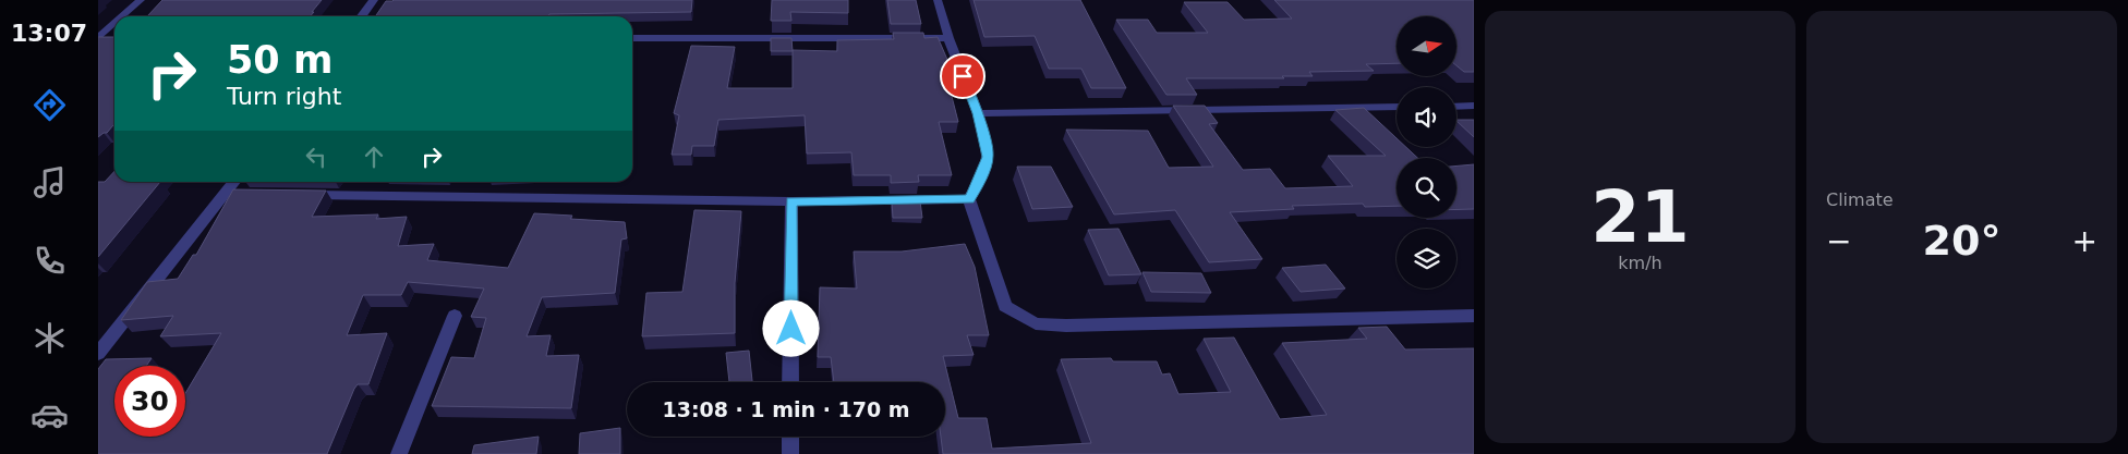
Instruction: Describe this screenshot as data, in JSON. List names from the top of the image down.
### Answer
{
  "north": "right",
  "page": {
    "tabs": "13:07",
    "tile": [
      ["21", "km/h"],
      "Climate"
    ],
    "turn": ["50 m", "Turn right"],
    "heat": ["−", "20°", "+"],
    "limit": "30",
    "trip": "13:08 · 1 min · 170 m"
  }
}
